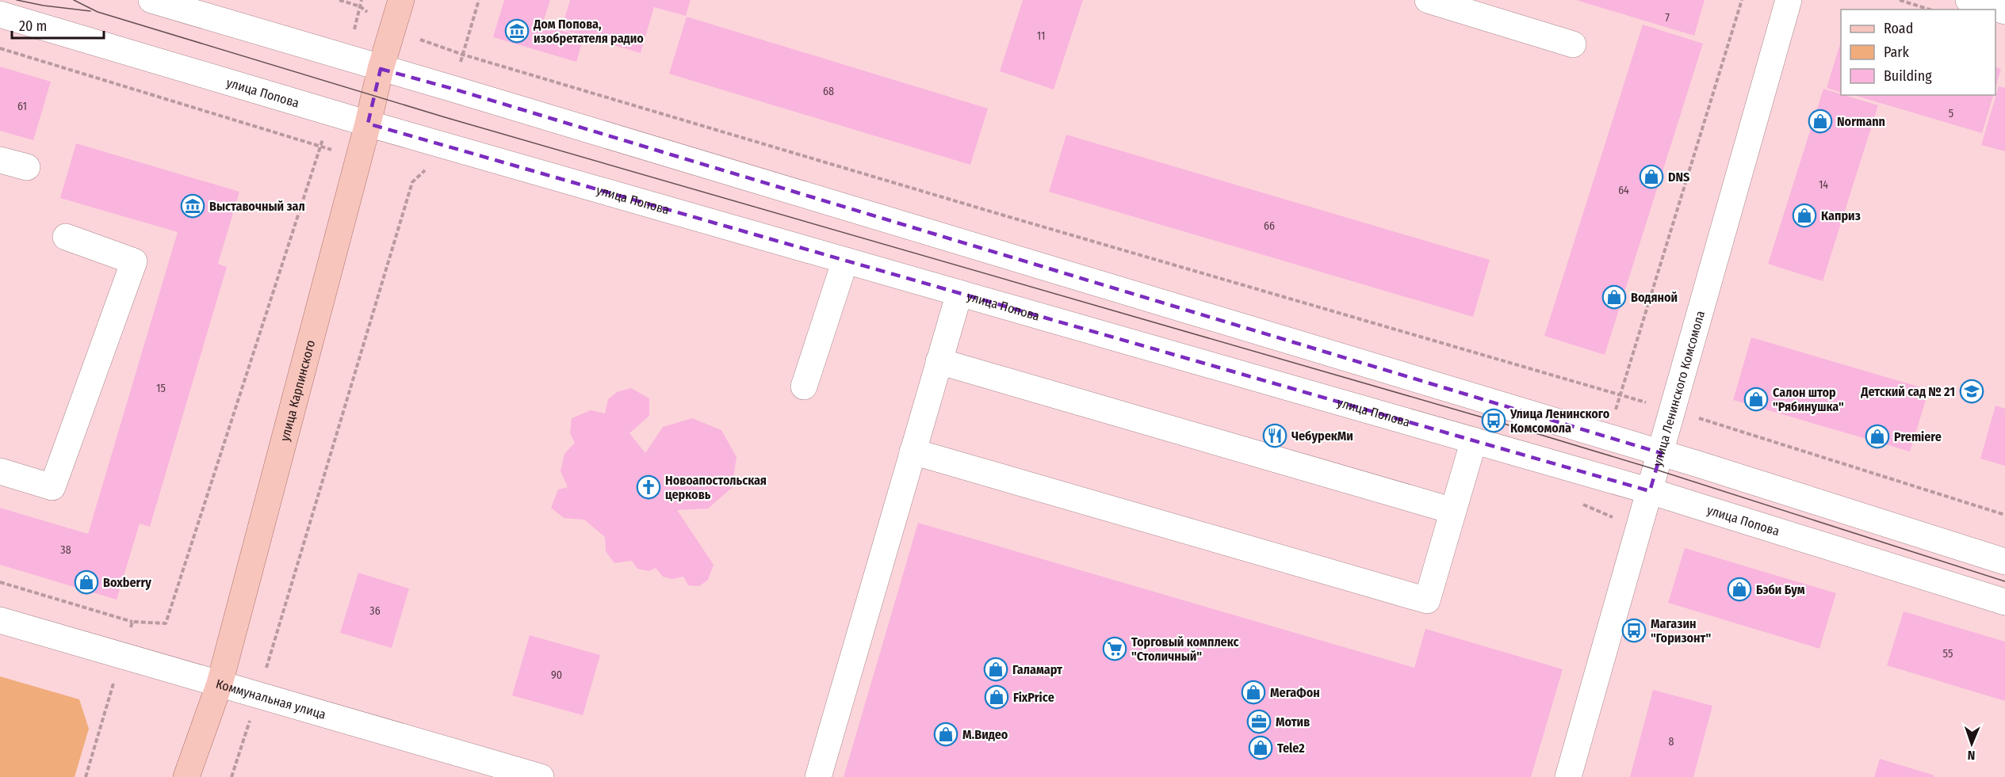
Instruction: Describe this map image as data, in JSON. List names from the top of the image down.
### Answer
{
  "streets": {
    "main road": ["улица Карпинского"],
    "street": ["улица Попова", "улица Ленинского Комсомола", "Коммунальная улица"]
  },
  "crossings": [
    ["улица Попова", "улица Ленинского Комсомола"],
    ["улица Попова", "улица Карпинского"],
    ["улица Карпинского", "Коммунальная улица"]
  ],
  "places": {
    "museum": ["Дом Попова, изобретателя радио", "Выставочный зал"],
    "shop": [
      "Normann",
      "DNS",
      "Каприз",
      "Водяной",
      "Салон штор \"Рябинушка\"",
      "Premiere",
      "Boxberry",
      "Бэби Бум",
      "Галамарт",
      "МегаФон",
      "FixPriсe",
      "М.Видео",
      "Tele2"
    ],
    "school or university": ["Детский сад № 21"],
    "bus stop": ["Улица Ленинского Комсомола", "Магазин \"Горизонт\""],
    "restaurant": ["ЧебурекМи"],
    "church": ["Новоапостольская церковь"],
    "supermarket": ["Торговый комплекс \"Столичный\""],
    "office": ["Мотив"]
  },
  "house_numbers": [
    "7",
    "11",
    "68",
    "61",
    "5",
    "14",
    "64",
    "66",
    "15",
    "38",
    "36",
    "55",
    "90",
    "8"
  ],
  "legend": ["Road", "Park", "Building"],
  "scale_bar": "20 m",
  "north": "bottom"
}
